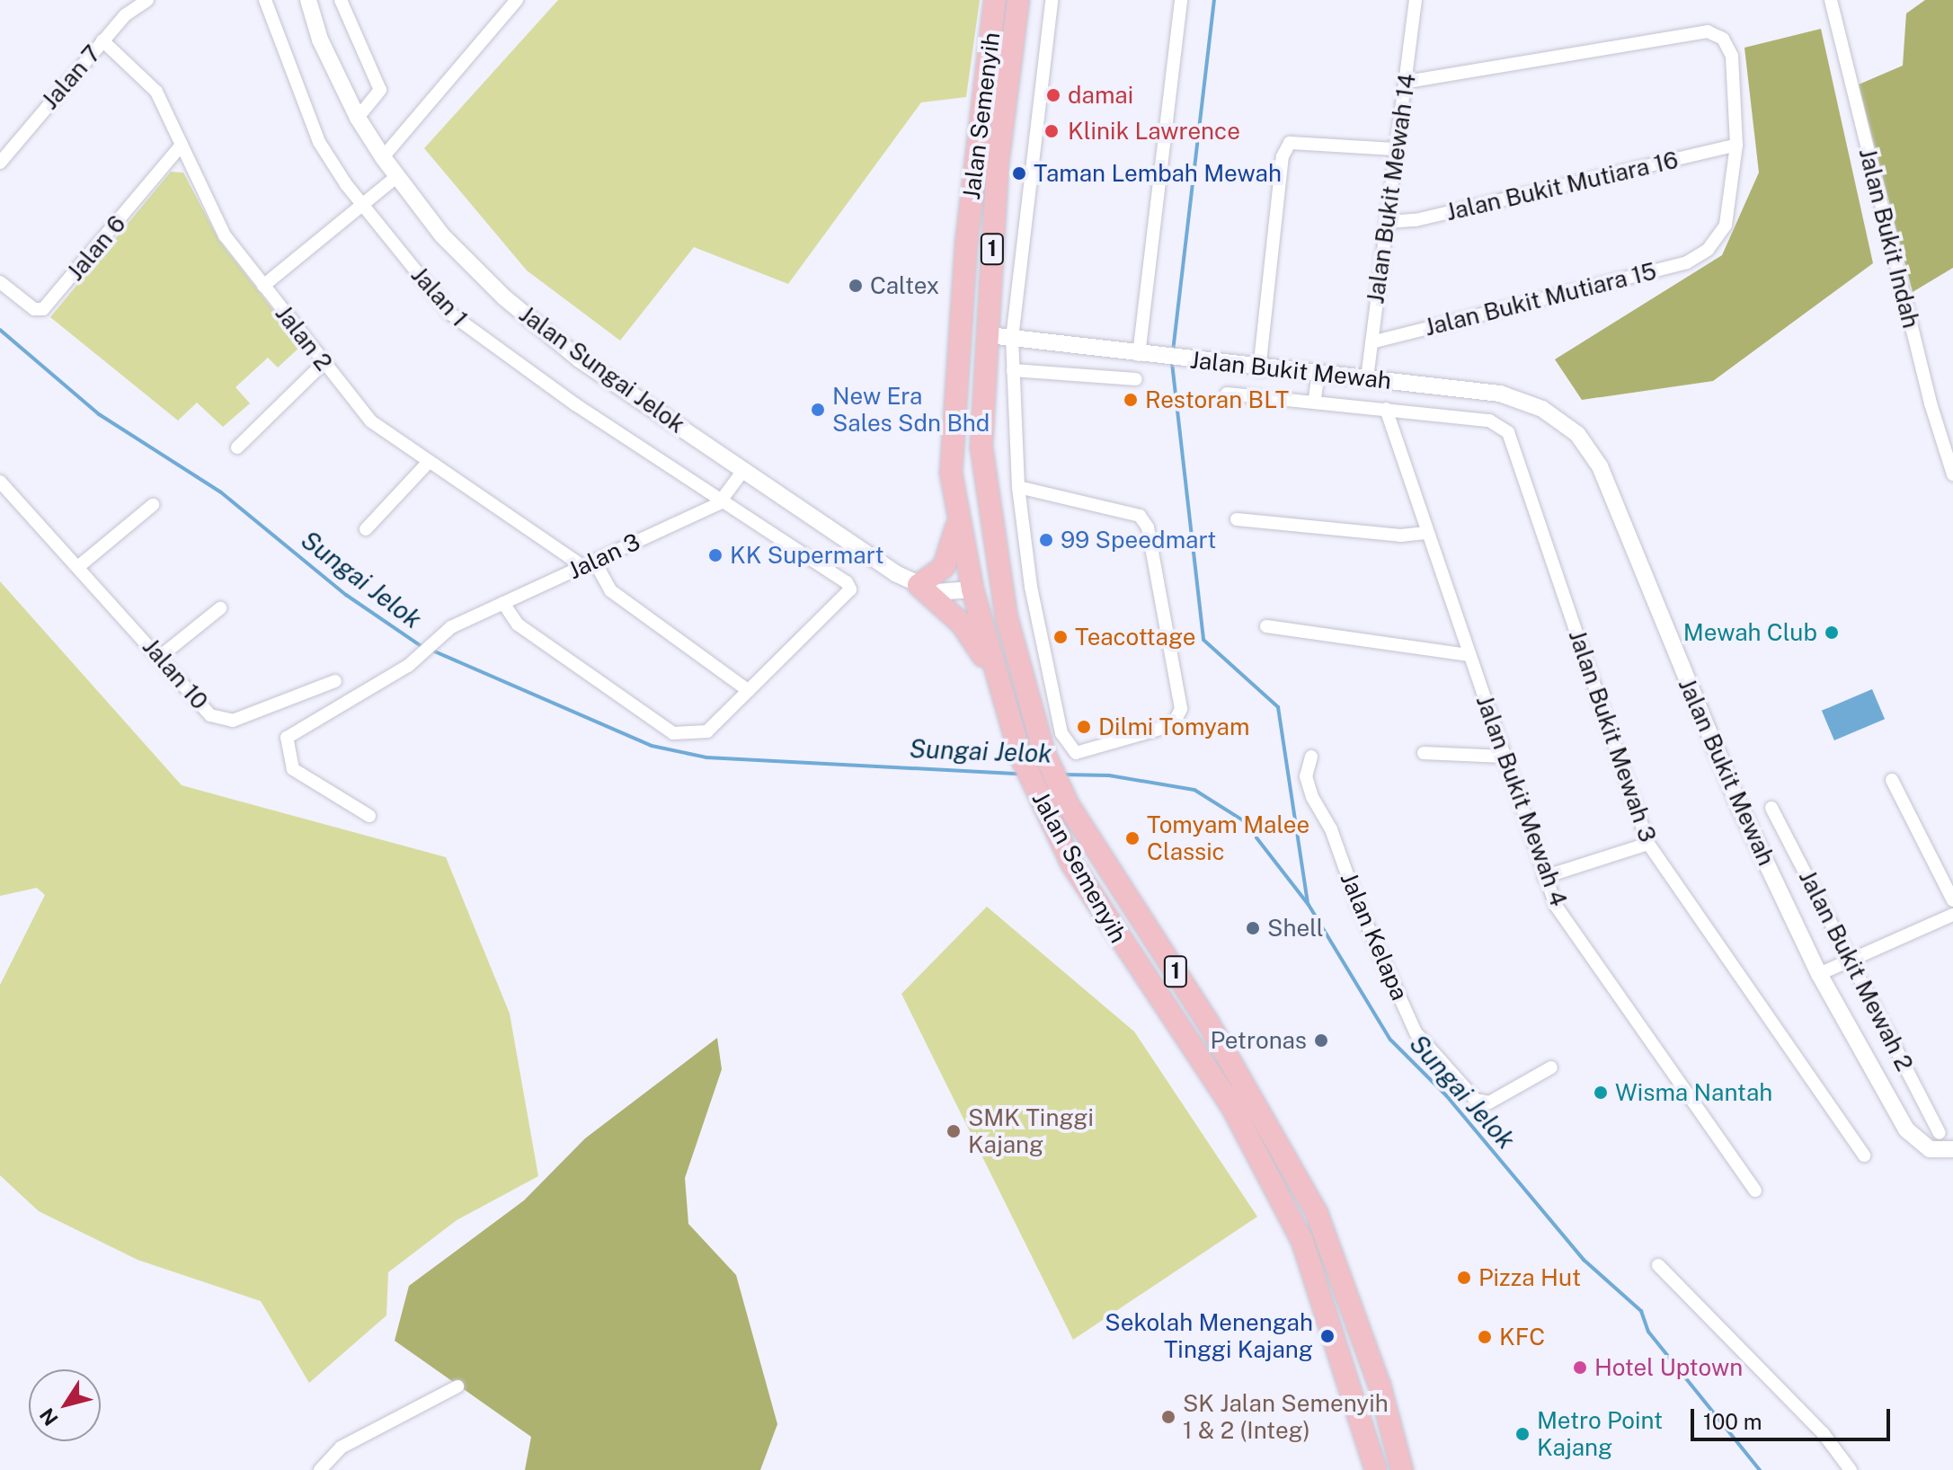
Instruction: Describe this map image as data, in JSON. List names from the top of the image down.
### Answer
{
  "streets": {
    "main road": ["Jalan Semenyih", "1"],
    "street": [
      "Jalan 7",
      "Jalan Bukit Mutiara 16",
      "Jalan Bukit Mewah 14",
      "Jalan Bukit Indah",
      "Jalan 6",
      "Jalan 1",
      "Jalan Bukit Mutiara 15",
      "Jalan 2",
      "Jalan Sungai Jelok",
      "Jalan Bukit Mewah",
      "Jalan 3",
      "Jalan 10",
      "Jalan Bukit Mewah 3",
      "Jalan Bukit Mewah 4",
      "Jalan Kelapa",
      "Jalan Bukit Mewah 2"
    ]
  },
  "crossings": [
    ["Jalan 7", "Jalan 2"],
    ["Jalan Semenyih", "Jalan Sungai Jelok"],
    ["Jalan Semenyih", "Jalan Bukit Mewah"],
    ["Jalan Bukit Mutiara 16", "Jalan Bukit Mewah 14"],
    ["Jalan Bukit Mutiara 16", "Jalan Bukit Mutiara 15"],
    ["Jalan Bukit Mewah 14", "Jalan Bukit Mutiara 15"],
    ["Jalan Bukit Mewah 14", "Jalan Bukit Mewah"],
    ["Jalan 6", "Jalan 2"],
    ["Jalan 1", "Jalan 3"],
    ["Jalan 2", "Jalan 3"],
    ["Jalan Sungai Jelok", "Jalan 3"],
    ["Jalan Bukit Mewah 3", "Jalan Bukit Mewah 4"]
  ],
  "water": ["Sungai Jelok"],
  "places": [
    "damai",
    "Klinik Lawrence",
    "Taman Lembah Mewah",
    "Caltex",
    "Restoran BLT",
    "New Era Sales Sdn Bhd",
    "99 Speedmart",
    "KK Supermart",
    "Mewah Club",
    "Teacottage",
    "Dilmi Tomyam",
    "Tomyam Malee Classic",
    "Shell",
    "Petronas",
    "Wisma Nantah",
    "SMK Tinggi Kajang",
    "Pizza Hut",
    "Sekolah Menengah Tinggi Kajang",
    "KFC",
    "Hotel Uptown",
    "SK Jalan Semenyih 1 & 2 (Integ)",
    "Metro Point Kajang"
  ],
  "scale_bar": "100 m",
  "north": "bottom left"
}
